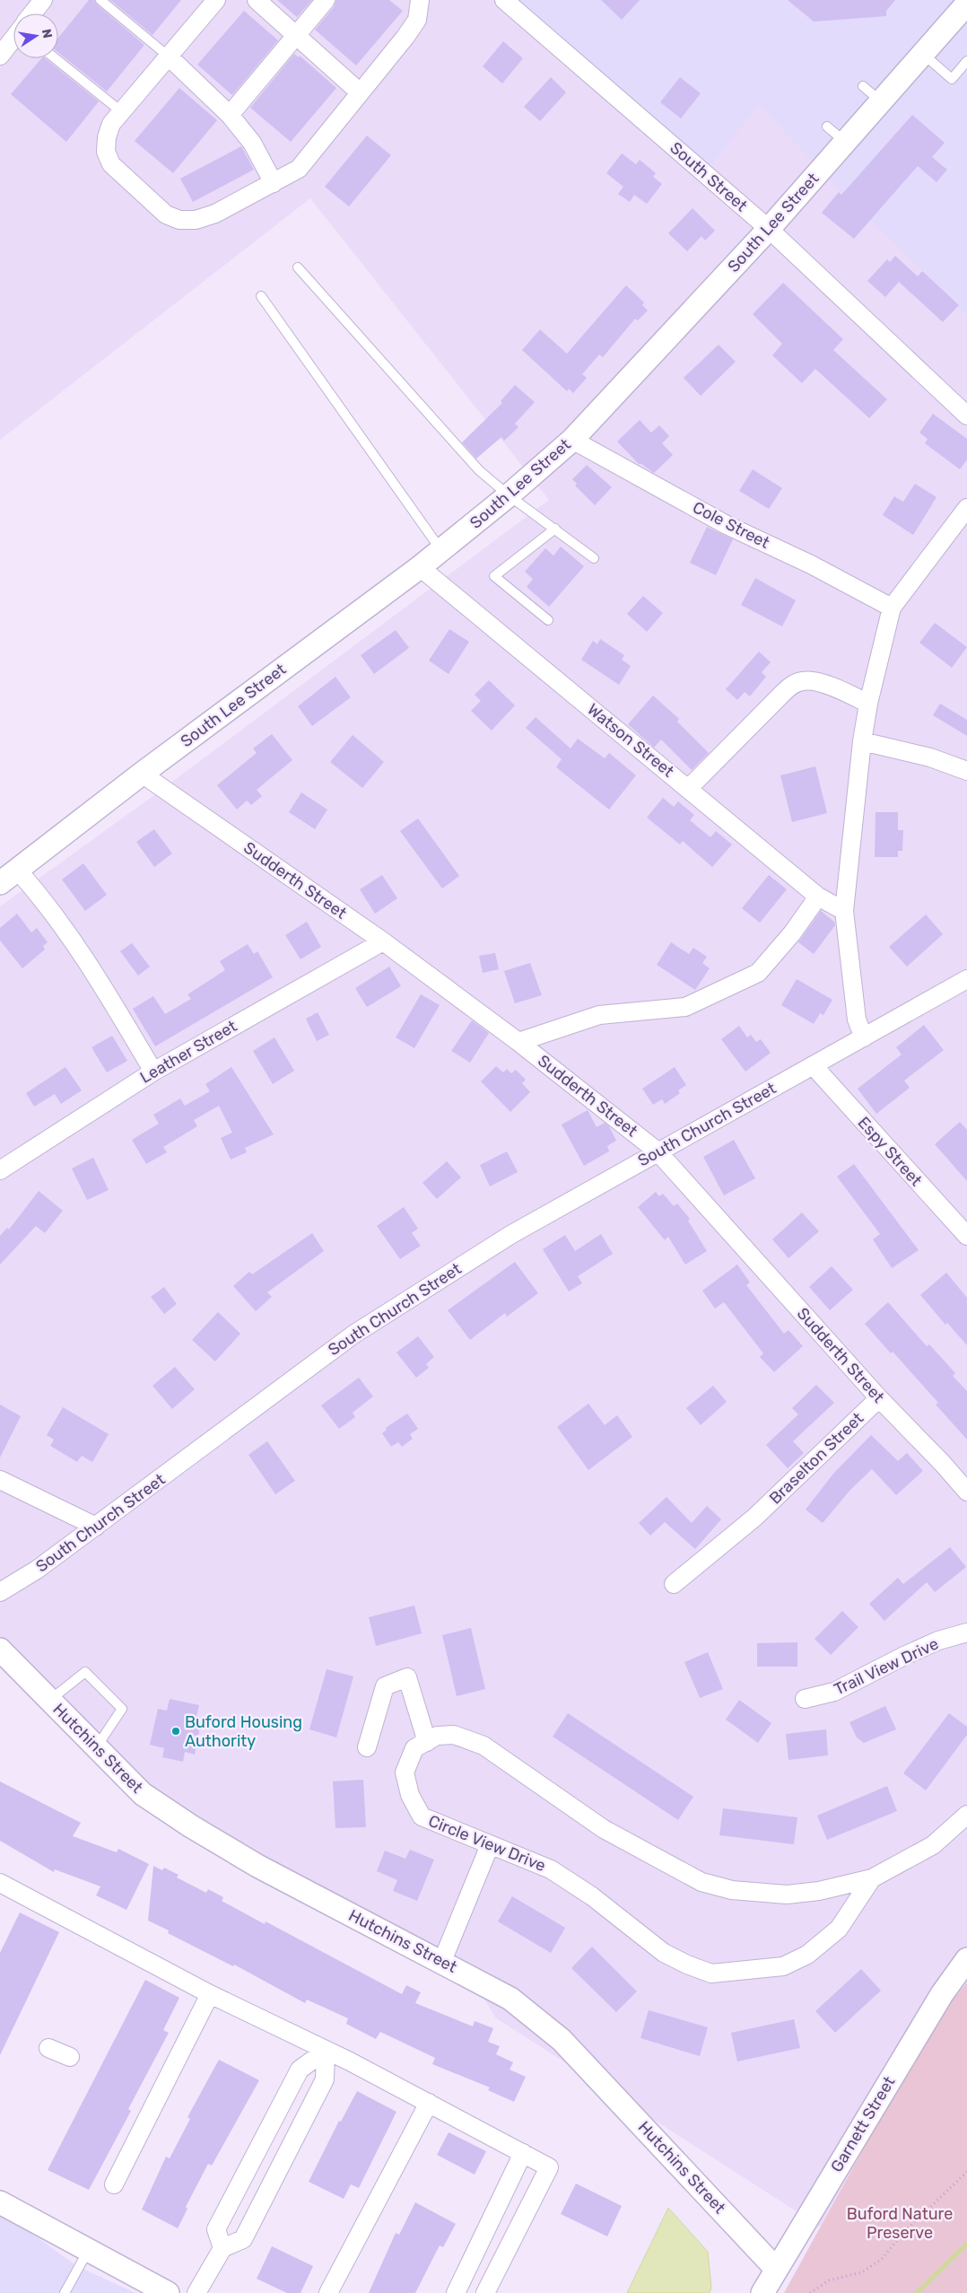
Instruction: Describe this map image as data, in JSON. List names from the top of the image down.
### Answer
{
  "streets": {
    "street": [
      "South Street",
      "South Lee Street",
      "Cole Street",
      "Watson Street",
      "Sudderth Street",
      "Leather Street",
      "South Church Street",
      "Espy Street",
      "Braselton Street",
      "Trail View Drive",
      "Hutchins Street",
      "Circle View Drive",
      "Garnett Street"
    ]
  },
  "crossings": [
    ["South Street", "South Lee Street"],
    ["South Lee Street", "Cole Street"],
    ["South Lee Street", "Watson Street"],
    ["South Lee Street", "Sudderth Street"],
    ["Sudderth Street", "Leather Street"],
    ["Sudderth Street", "South Church Street"],
    ["Sudderth Street", "Braselton Street"],
    ["South Church Street", "Espy Street"],
    ["Hutchins Street", "Garnett Street"]
  ],
  "parks": ["Buford Nature Preserve"],
  "places": ["Buford Housing Authority"],
  "north": "right"
}
